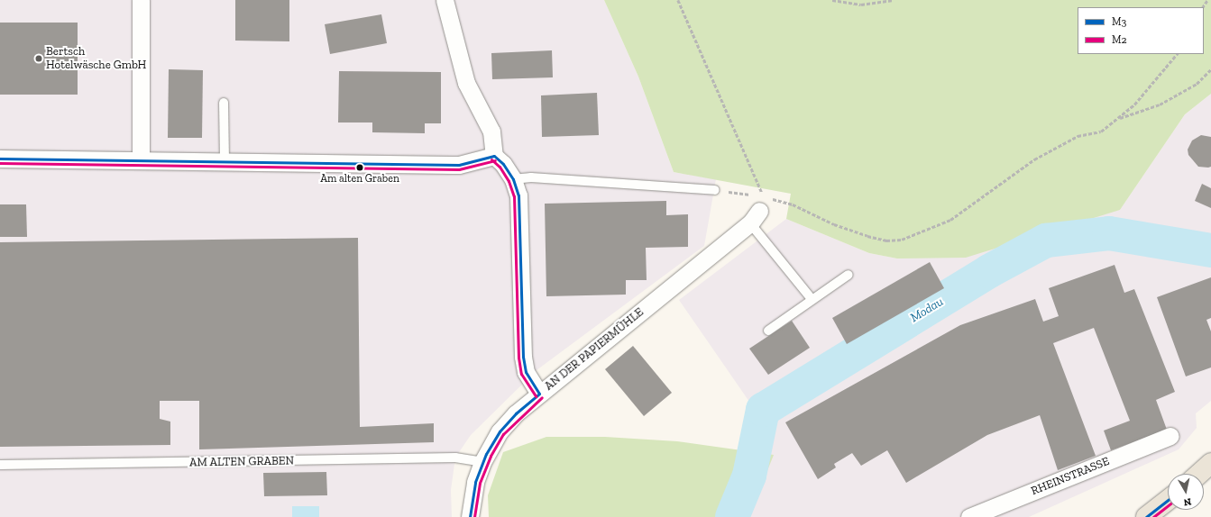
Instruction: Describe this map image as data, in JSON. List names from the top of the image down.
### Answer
{
  "streets": {
    "street": ["AN DER PAPIERMÜHLE", "RHEINSTRASSE"],
    "lane": ["AM ALTEN GRABEN"]
  },
  "crossings": [
    ["AN DER PAPIERMÜHLE", "AM ALTEN GRABEN"]
  ],
  "water": ["Modau"],
  "places": ["Bertsch Hotelwäsche GmbH", "Am alten Graben"],
  "lines": ["transit line M3", "transit line M2"],
  "legend": ["M3", "M2"],
  "north": "bottom"
}
